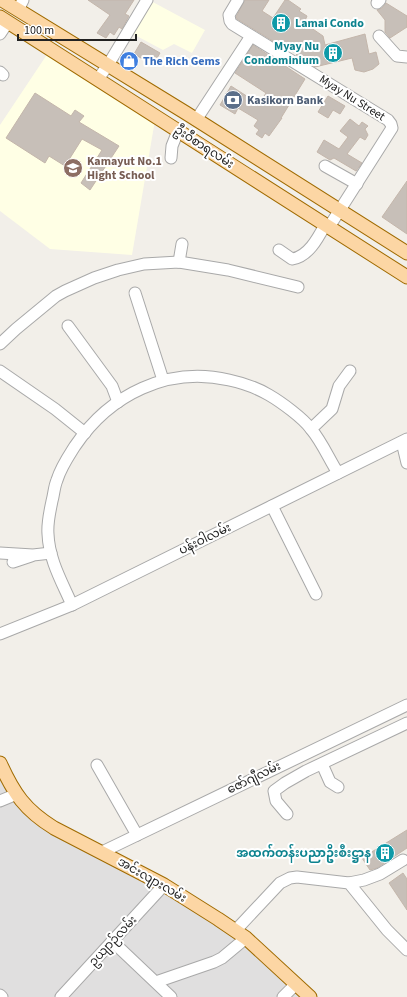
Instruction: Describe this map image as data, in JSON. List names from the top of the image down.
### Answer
{
  "streets": {
    "main road": ["ဦးဝီစာရလမ်း", "အင်းလျားလမ်း"],
    "street": [
      "Myay Nu Street",
      "ပန်းဝါလမ်း",
      "ဇော်ဂျီလမ်း",
      "ဥယျာဉ်လမ်း"
    ]
  },
  "crossings": [
    ["Myay Nu Street", "ဦးဝီစာရလမ်း"],
    ["ဇော်ဂျီလမ်း", "အင်းလျားလမ်း"],
    ["အင်းလျားလမ်း", "ဥယျာဉ်လမ်း"]
  ],
  "places": {
    "building": ["Lamai Condo", "Myay Nu Condominium", "အထက်တန်းပညာဦးစီးဋ္ဌာန"],
    "shop": ["The Rich Gems"],
    "bank": ["Kasikorn Bank"],
    "school or university": ["Kamayut No.1 Hight School"]
  },
  "scale_bar": "100 m"
}
